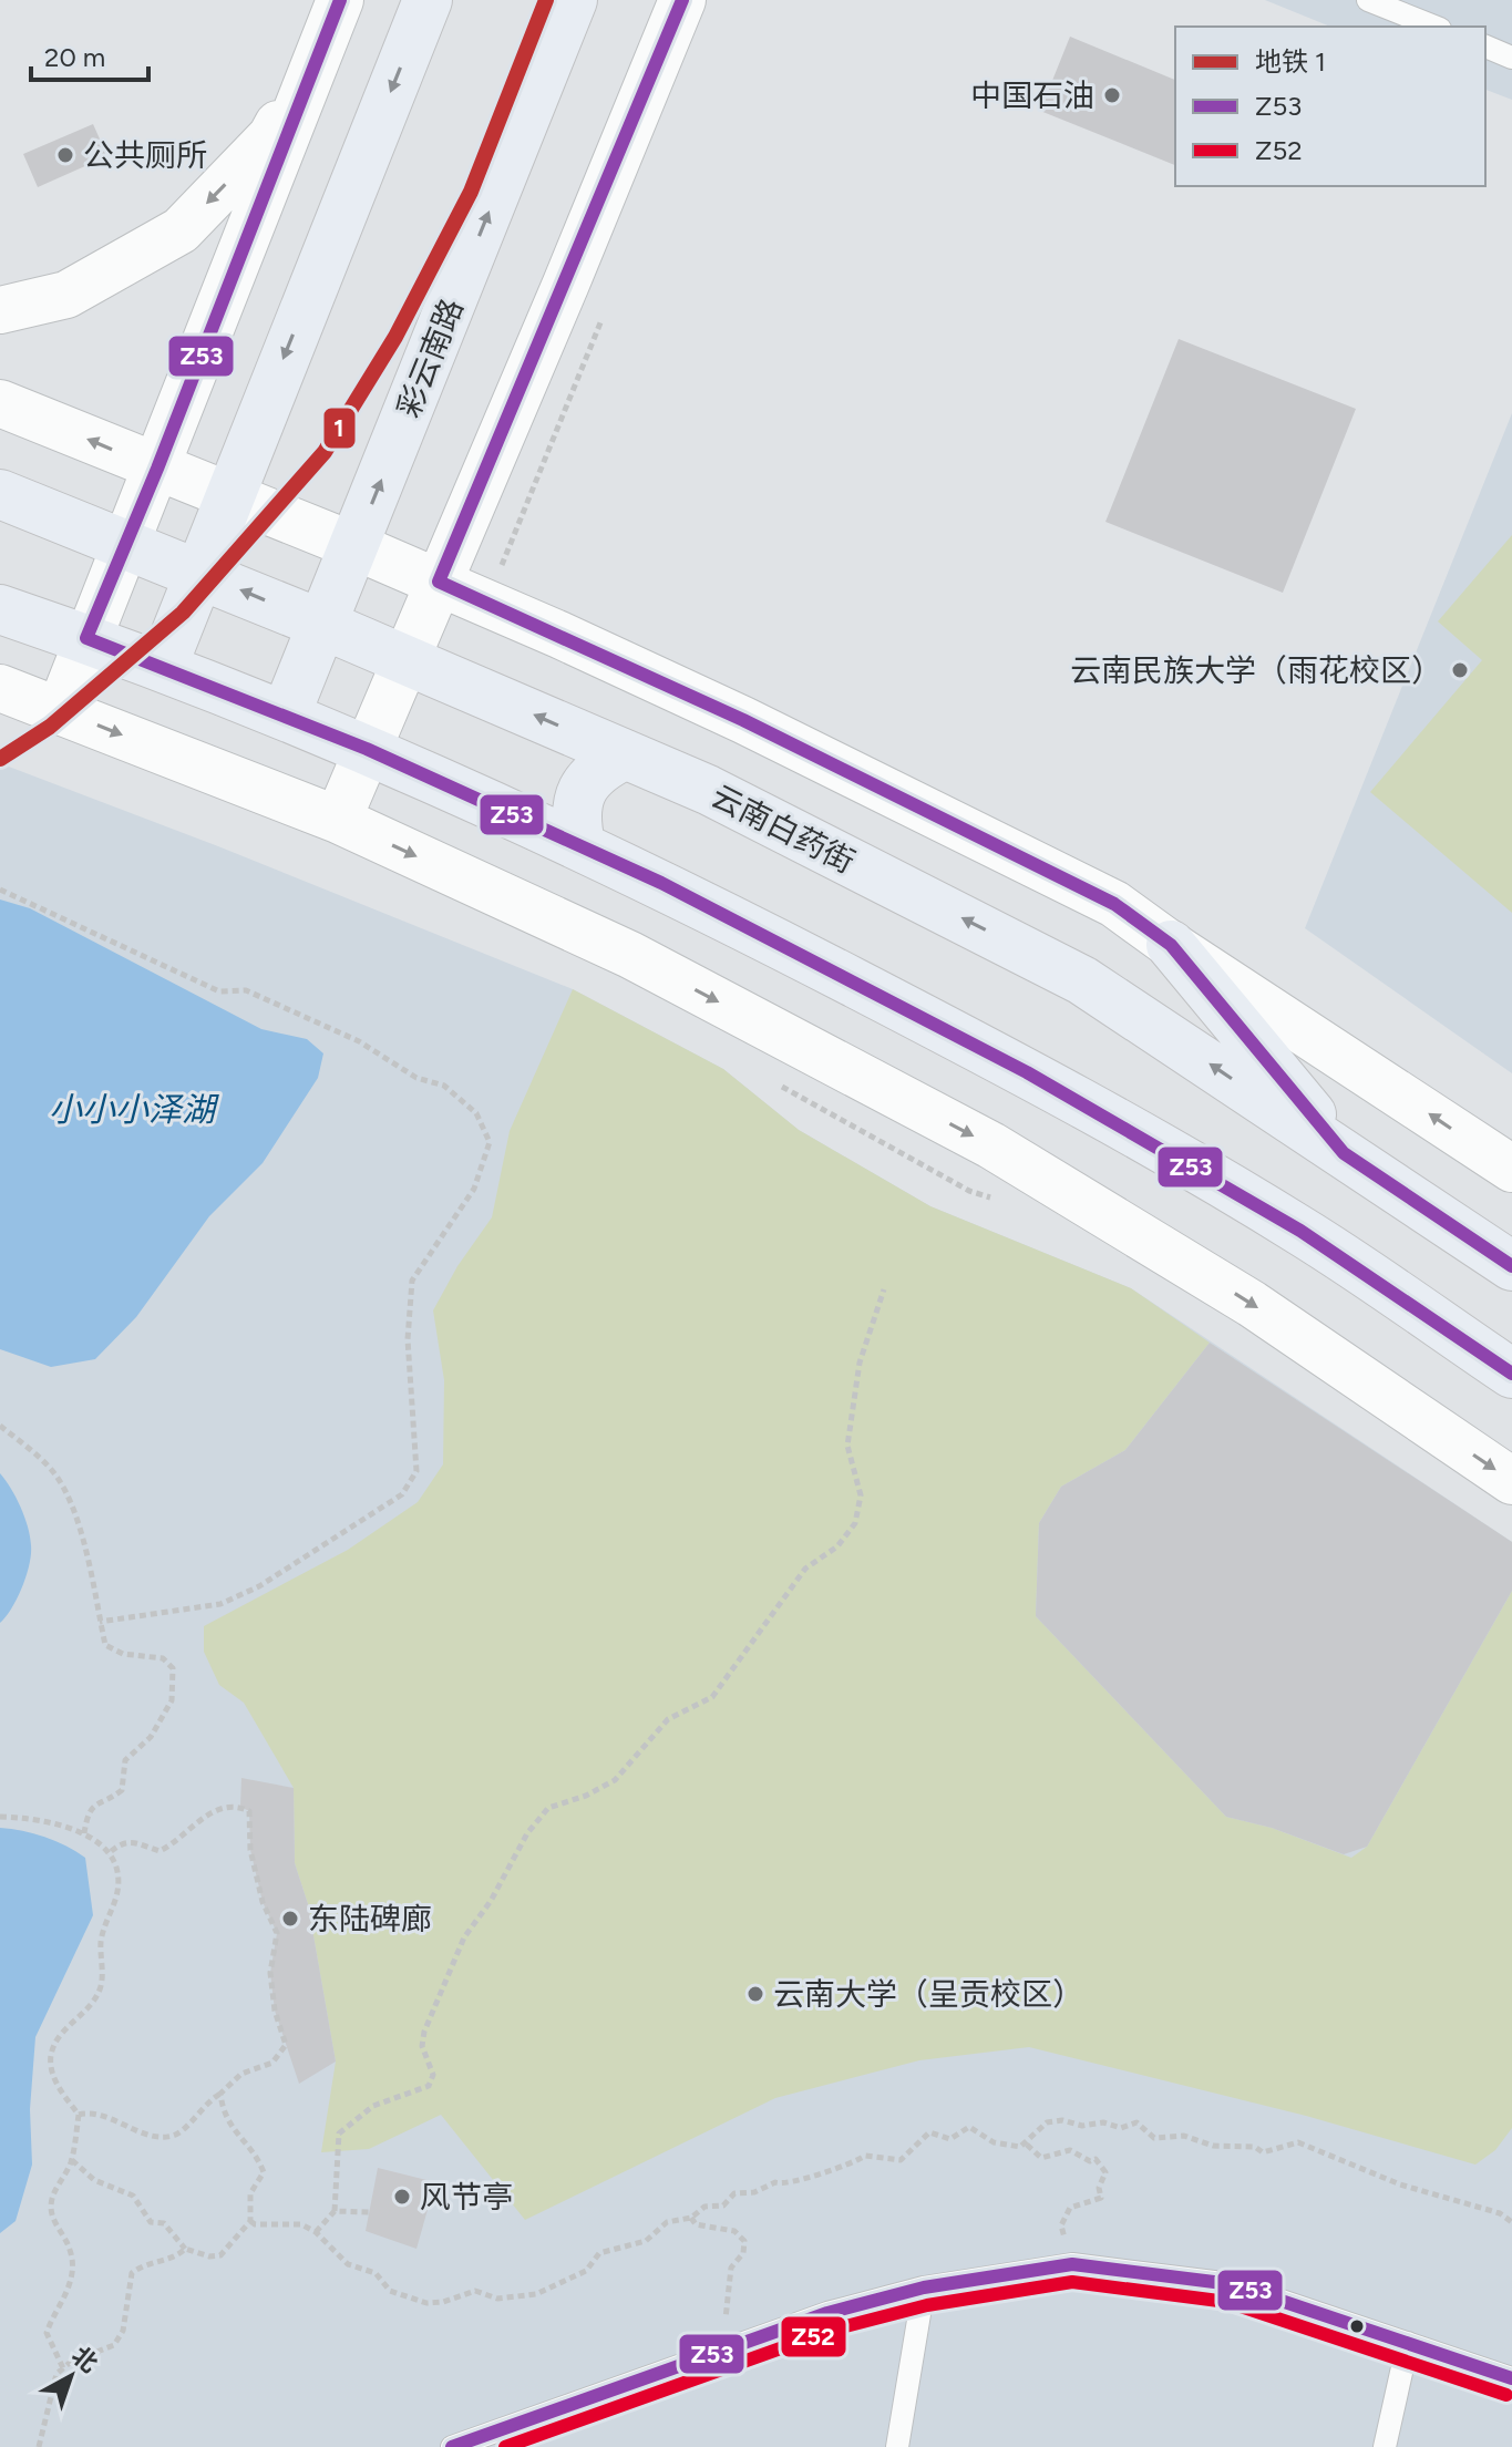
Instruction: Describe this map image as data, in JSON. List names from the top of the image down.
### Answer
{
  "streets": {
    "main road": ["彩云南路", "云南白药街"]
  },
  "crossings": [
    ["彩云南路", "云南白药街"]
  ],
  "water": ["小小小泽湖"],
  "places": [
    "中国石油",
    "公共厕所",
    "云南民族大学（雨花校区）",
    "东陆碑廊",
    "云南大学（呈贡校区）",
    "风节亭"
  ],
  "lines": ["metro line 1", "transit line Z53", "transit line Z52"],
  "legend": ["地铁 1", "Z53", "Z52"],
  "scale_bar": "20 m",
  "north": "top right"
}
